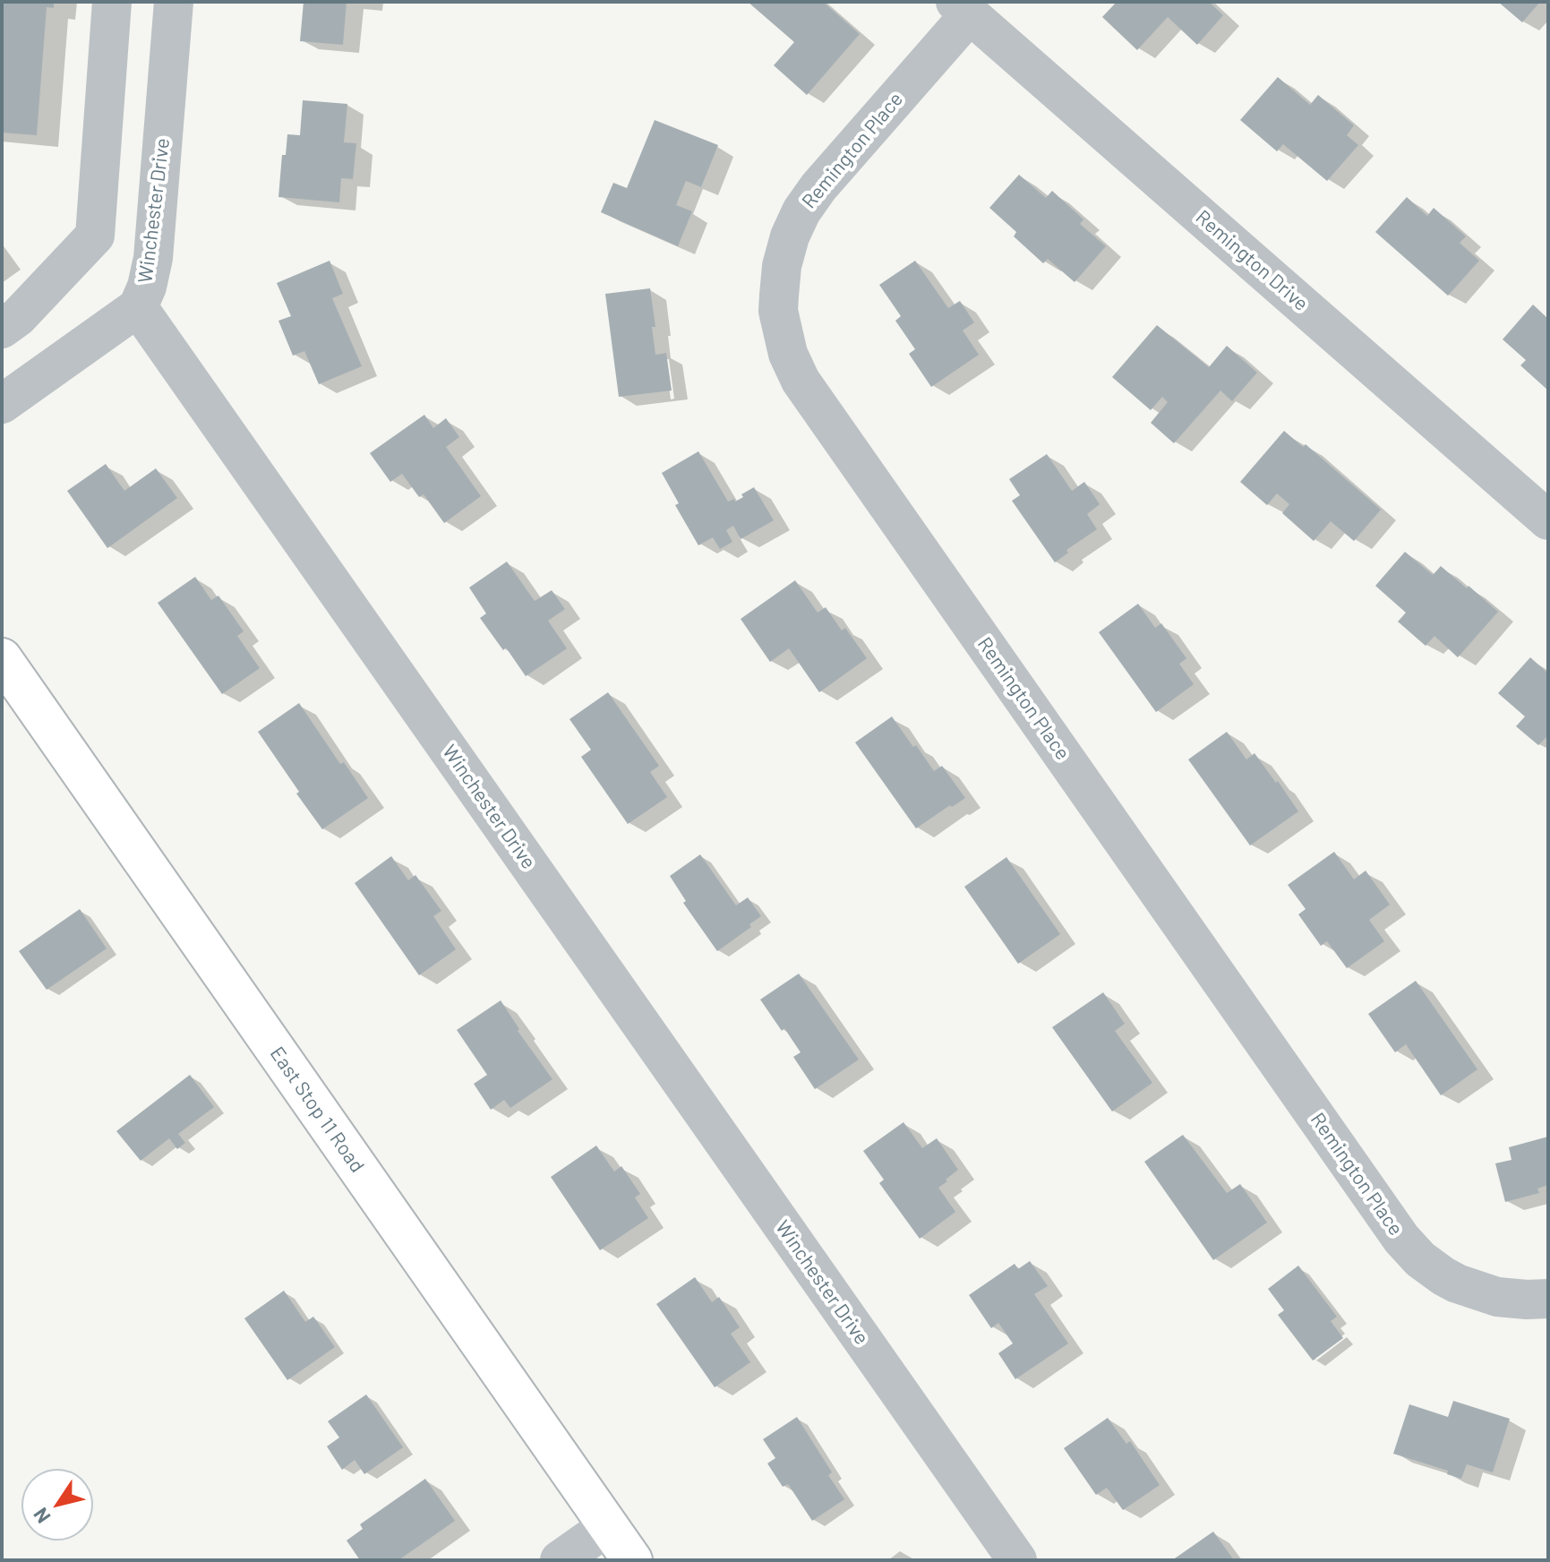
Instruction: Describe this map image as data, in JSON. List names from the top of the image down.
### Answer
{
  "streets": {
    "main road": ["East Stop 11 Road"],
    "street": ["Remington Place", "Winchester Drive", "Remington Drive"]
  },
  "crossings": [
    ["Remington Place", "Remington Drive"]
  ],
  "north": "bottom left"
}
